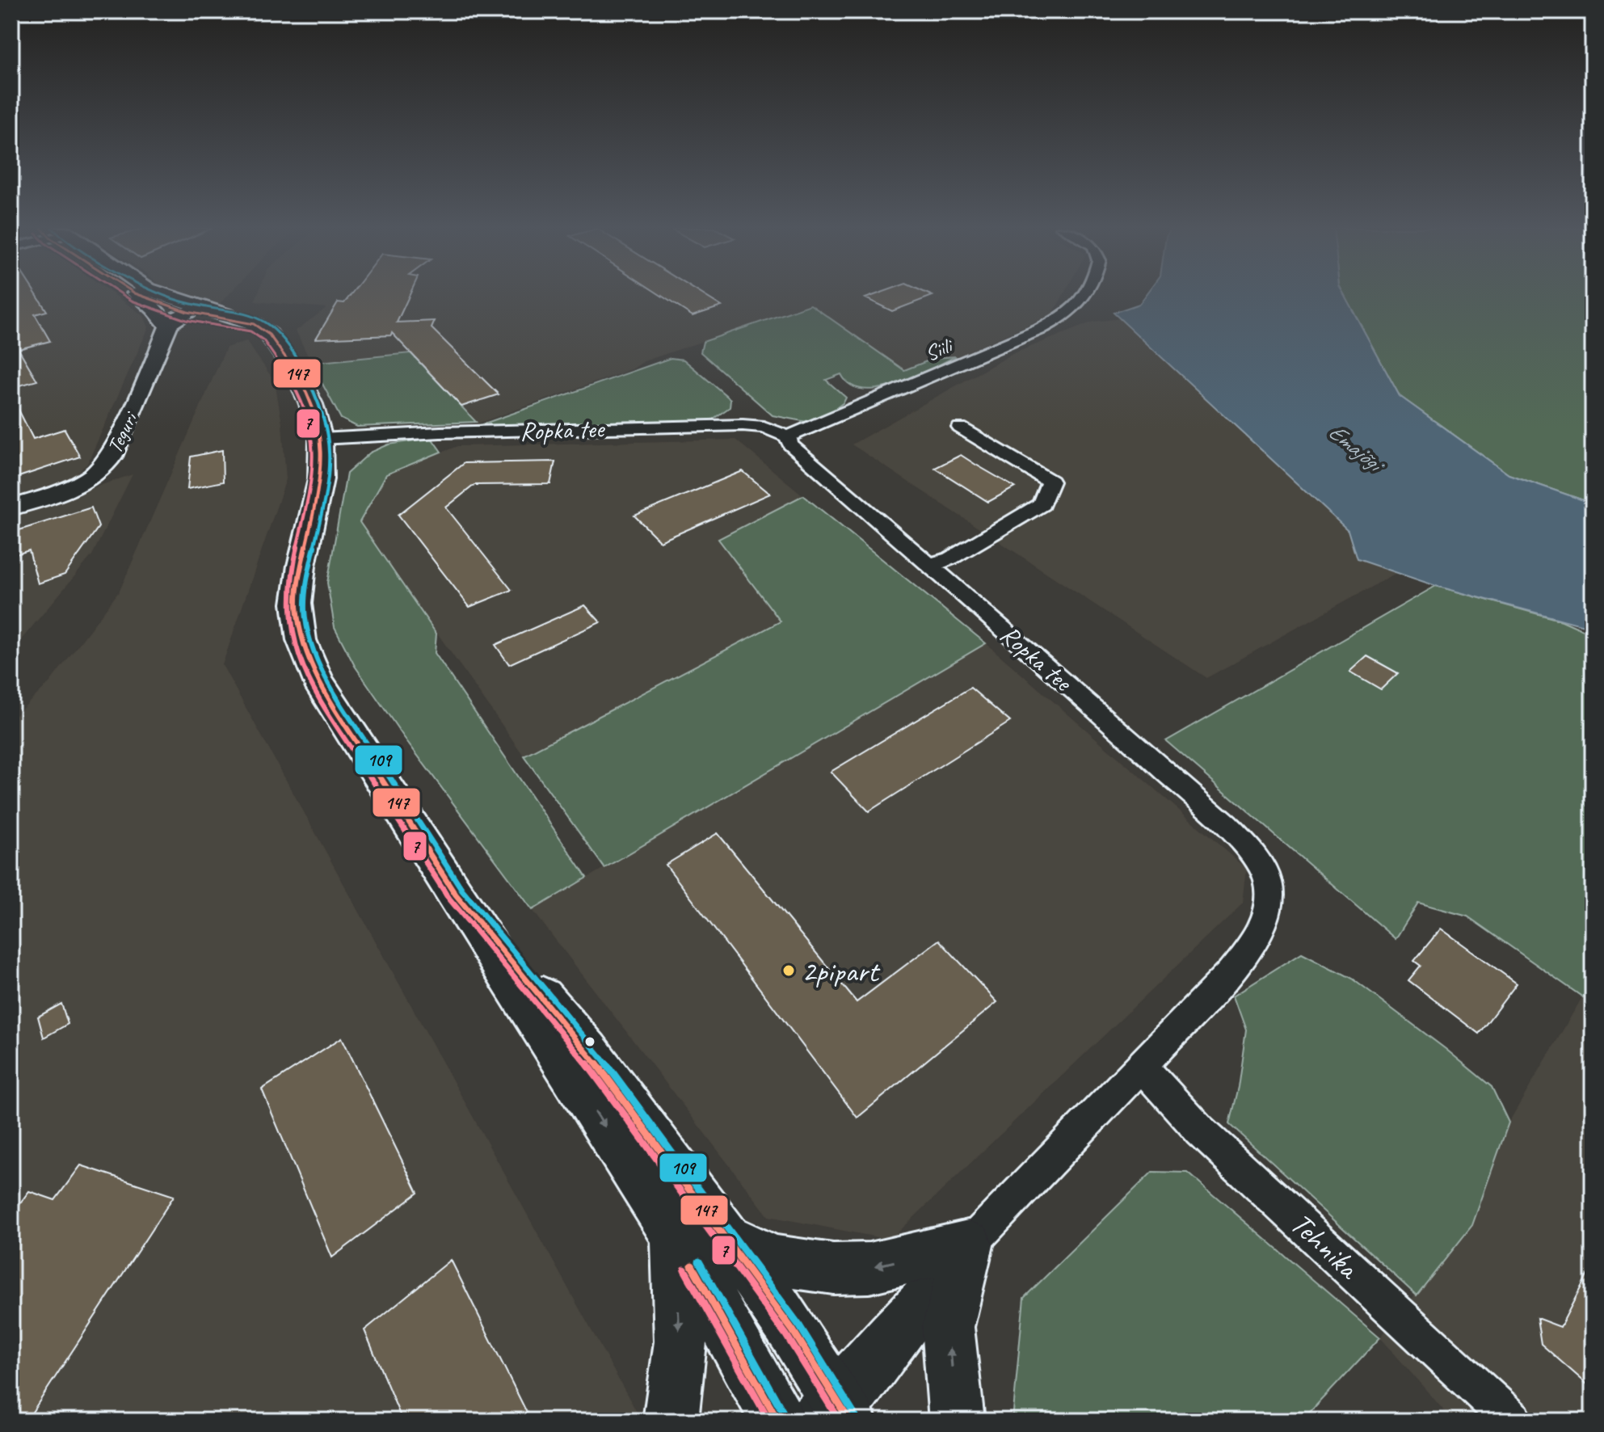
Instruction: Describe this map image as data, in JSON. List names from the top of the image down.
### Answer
{
  "streets": {
    "street": [
      "Siili",
      "Ropka tee",
      "Teguri",
      "Tehnika"
    ]
  },
  "crossings": [
    ["Siili", "Ropka tee"],
    ["Ropka tee", "Tehnika"]
  ],
  "water": ["Emajõgi"],
  "places": ["2pipart"],
  "lines": ["transit line 147", "transit line 7", "transit line 109"]
}
